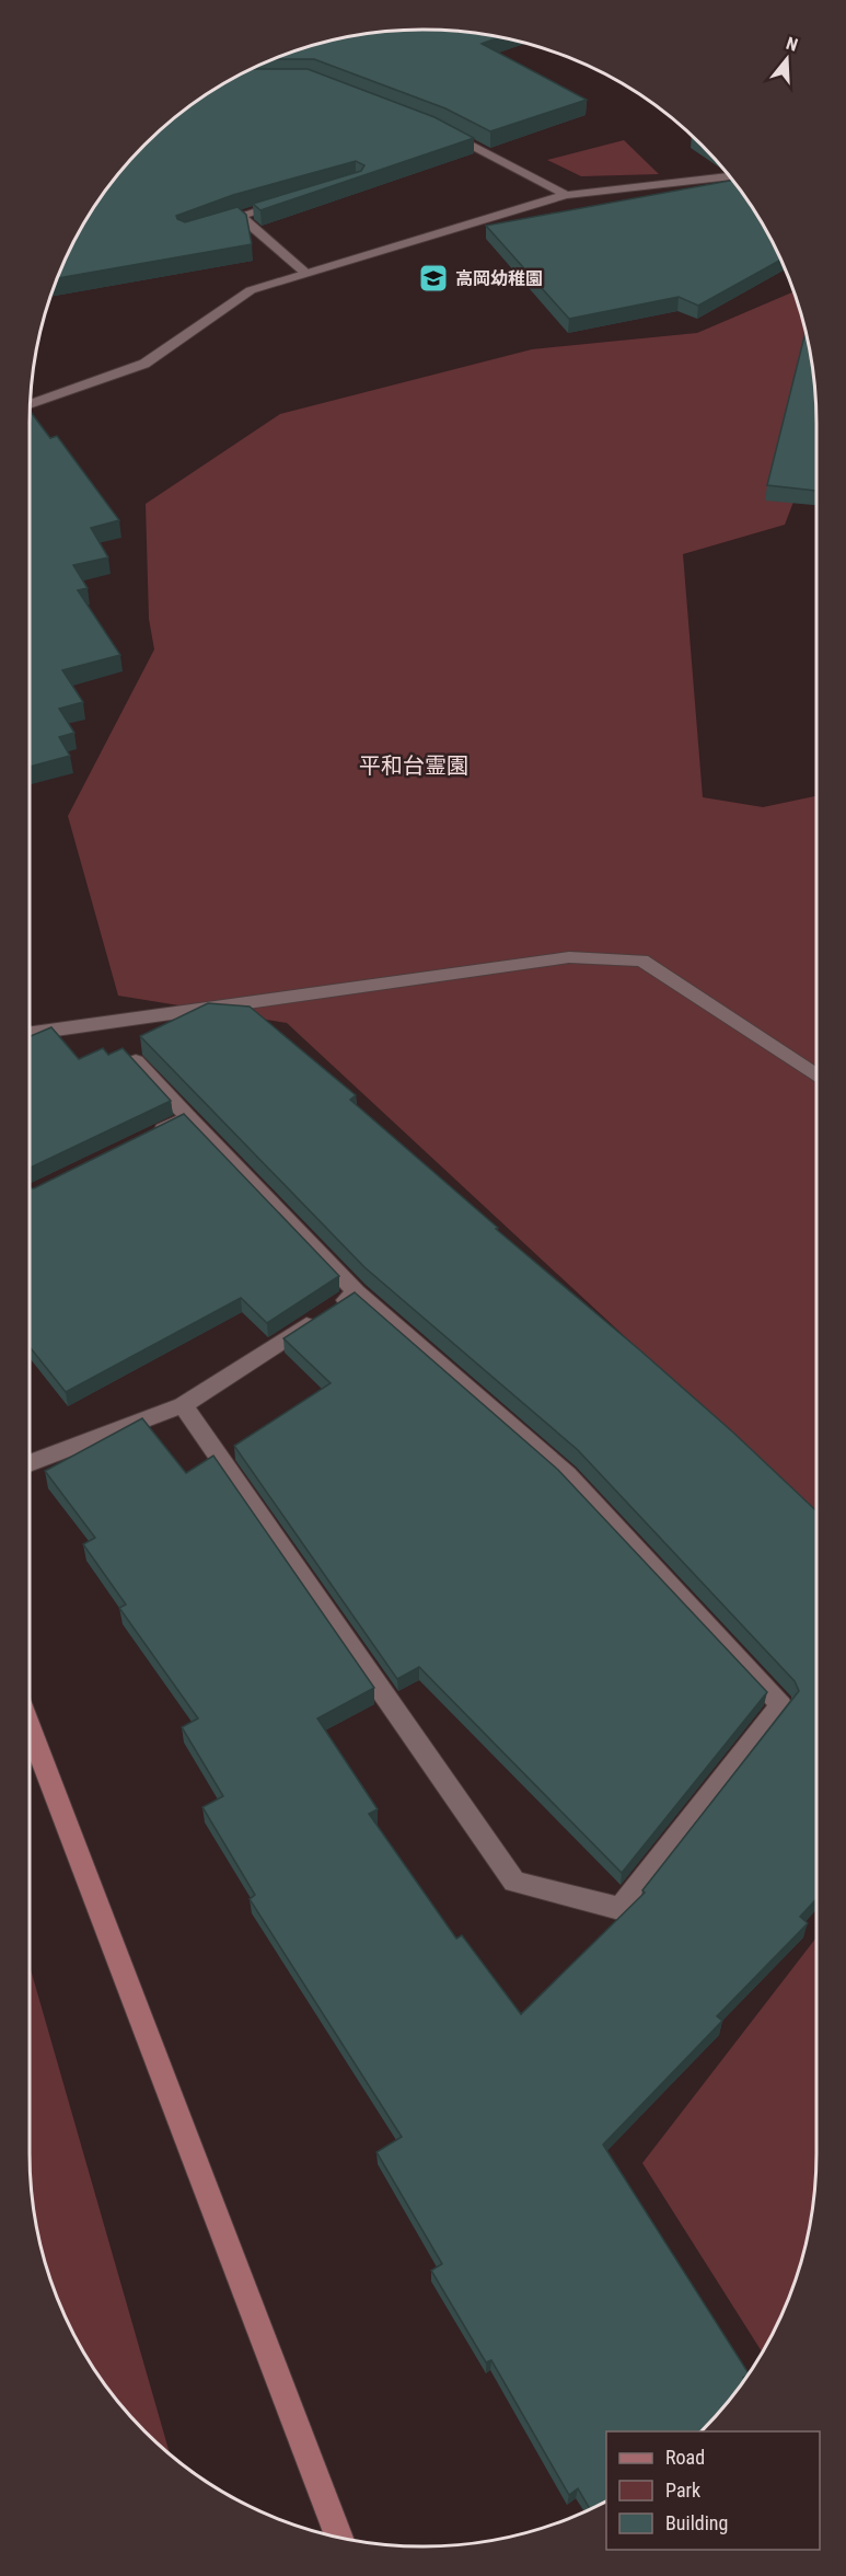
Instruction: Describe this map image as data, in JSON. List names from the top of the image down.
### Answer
{
  "parks": ["平和台霊園"],
  "places": {
    "school or university": ["高岡幼稚園"]
  },
  "legend": ["Road", "Park", "Building"],
  "north": "top"
}
